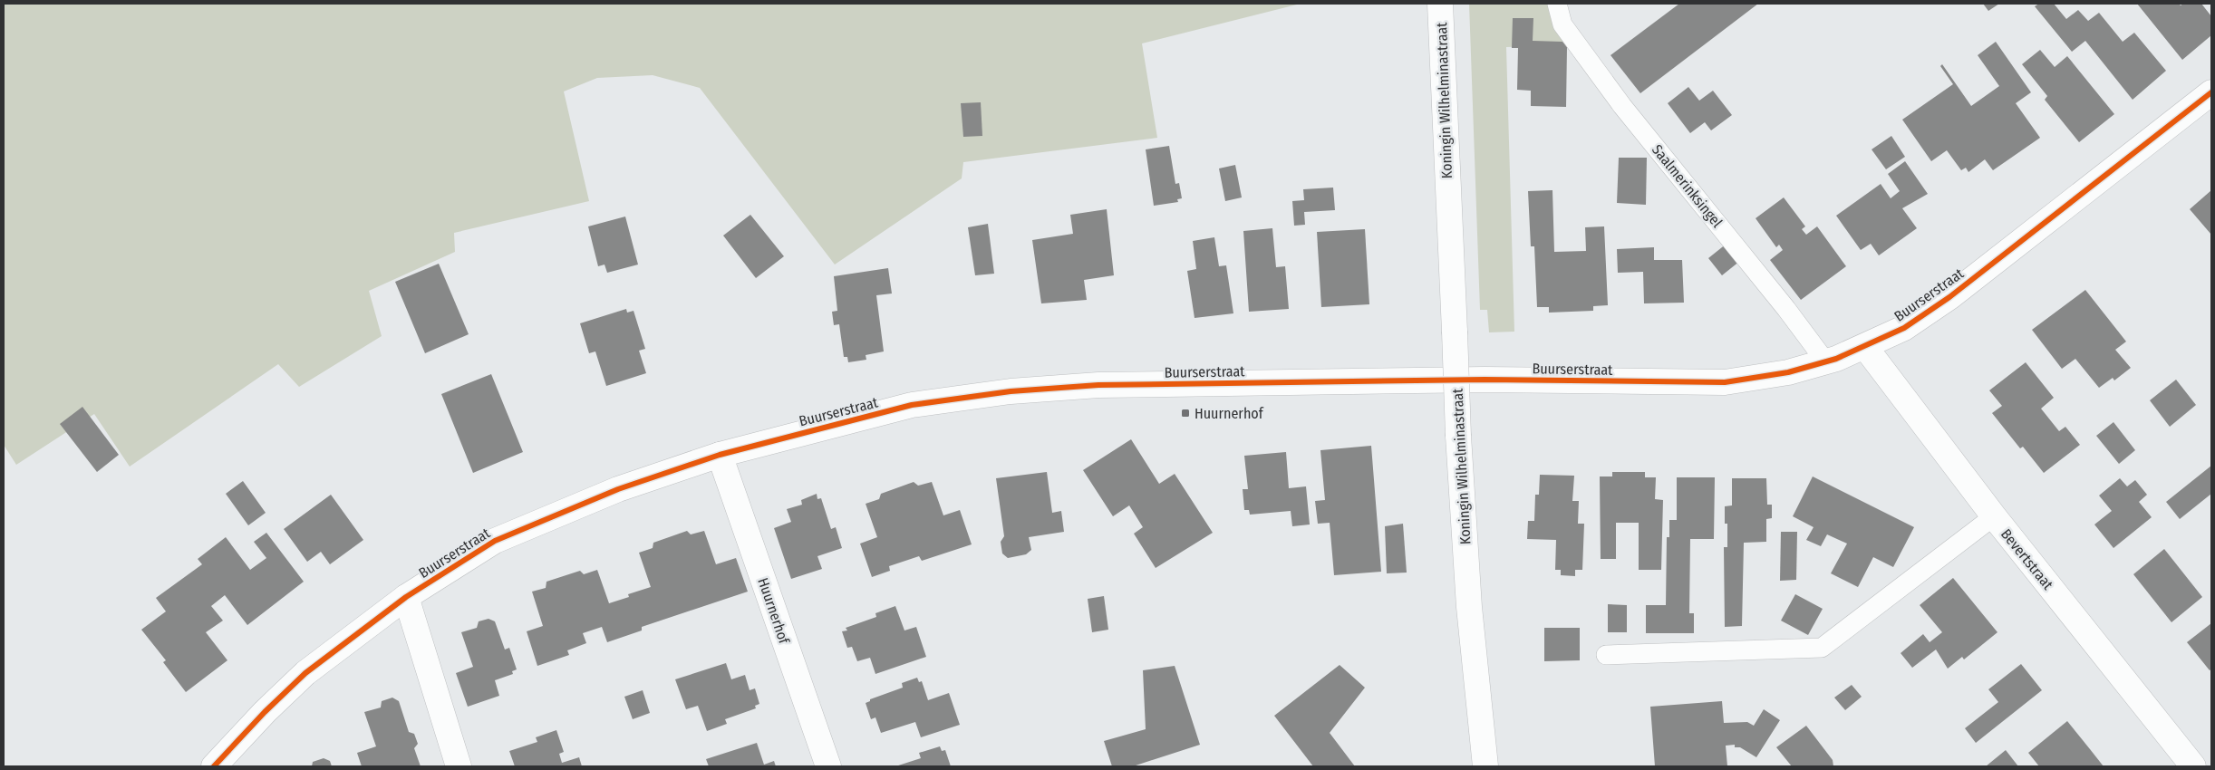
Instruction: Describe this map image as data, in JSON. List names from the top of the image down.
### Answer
{
  "streets": {
    "main road": [
      "Koningin Wilhelminastraat",
      "Buurserstraat",
      "Bevertstraat",
      "Huurnerhof"
    ],
    "lane": ["Saalmerinksingel"]
  },
  "crossings": [
    ["Saalmerinksingel", "Buurserstraat"],
    ["Buurserstraat", "Bevertstraat"],
    ["Buurserstraat", "Huurnerhof"]
  ],
  "places": {
    "transit": ["Huurnerhof"]
  }
}
